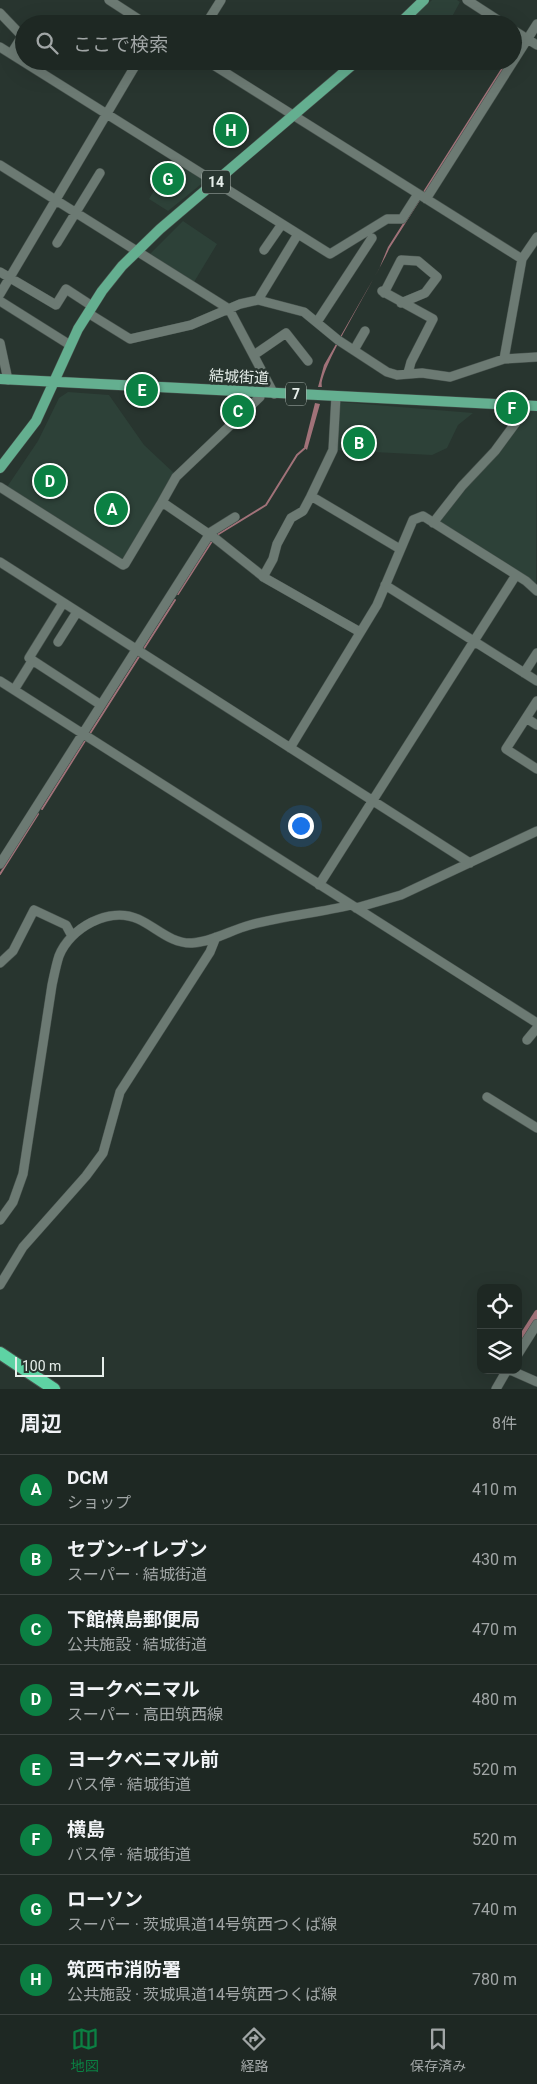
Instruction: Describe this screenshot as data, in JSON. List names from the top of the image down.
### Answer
{
  "streets": {
    "main road": ["14", "結城街道", "7"]
  },
  "crossings": [
    ["14", "結城街道"]
  ],
  "scale_bar": "100 m",
  "page": {
    "search": "ここで検索",
    "pins": [
      "H",
      "G",
      "E",
      "F",
      "C",
      "B",
      "D",
      "A"
    ],
    "scale": "100 m",
    "heading": ["周辺", "8件"],
    "list": [
      {
        "mark": "A",
        "name": "DCM",
        "note": "ショップ",
        "value": "410 m"
      },
      {
        "mark": "B",
        "name": "セブン-イレブン",
        "note": "スーパー · 結城街道",
        "value": "430 m"
      },
      {
        "mark": "C",
        "name": "下館横島郵便局",
        "note": "公共施設 · 結城街道",
        "value": "470 m"
      },
      {
        "mark": "D",
        "name": "ヨークベニマル",
        "note": "スーパー · 高田筑西線",
        "value": "480 m"
      },
      {
        "mark": "E",
        "name": "ヨークベニマル前",
        "note": "バス停 · 結城街道",
        "value": "520 m"
      },
      {
        "mark": "F",
        "name": "横島",
        "note": "バス停 · 結城街道",
        "value": "520 m"
      },
      {
        "mark": "G",
        "name": "ローソン",
        "note": "スーパー · 茨城県道14号筑西つくば線",
        "value": "740 m"
      },
      {
        "mark": "H",
        "name": "筑西市消防署",
        "note": "公共施設 · 茨城県道14号筑西つくば線",
        "value": "780 m"
      }
    ],
    "nav": ["地図", "経路", "保存済み"]
  }
}
